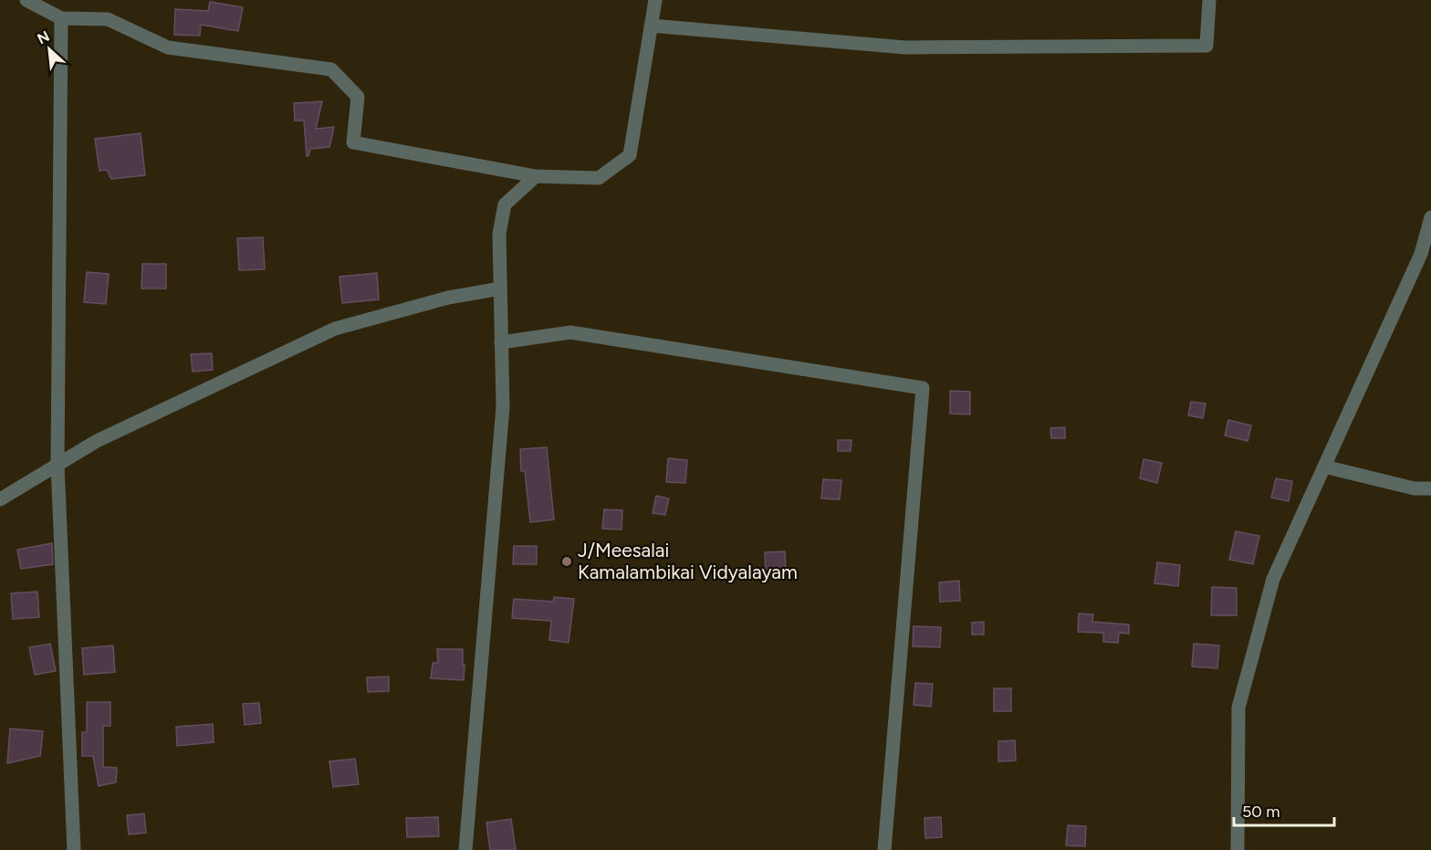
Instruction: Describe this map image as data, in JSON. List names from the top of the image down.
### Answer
{
  "places": ["J/Meesalai Kamalambikai Vidyalayam"],
  "scale_bar": "50 m",
  "north": "top left"
}
